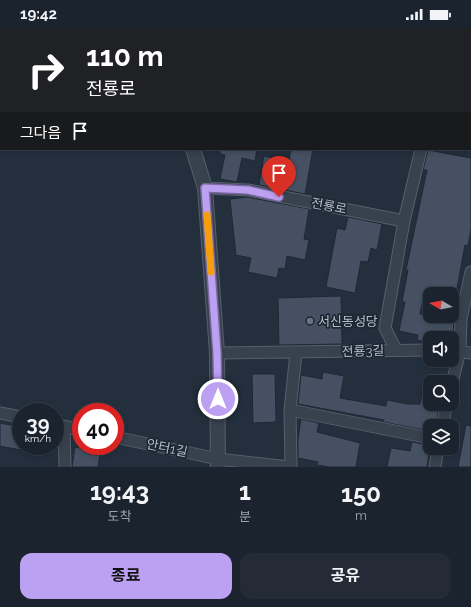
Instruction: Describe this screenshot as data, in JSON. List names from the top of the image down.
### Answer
{
  "streets": {
    "street": ["전룡로", "전룡3길", "안터1길"]
  },
  "places": ["서신동성당"],
  "north": "left",
  "page": {
    "status": "19:42",
    "turn": ["110 m", "전룡로"],
    "then": "그다음",
    "speed": "39 km/h",
    "limit": "40",
    "eta": [
      "19:43",
      "도착",
      "1",
      "분",
      "150",
      "m"
    ],
    "buttons": ["종료", "공유"]
  }
}
